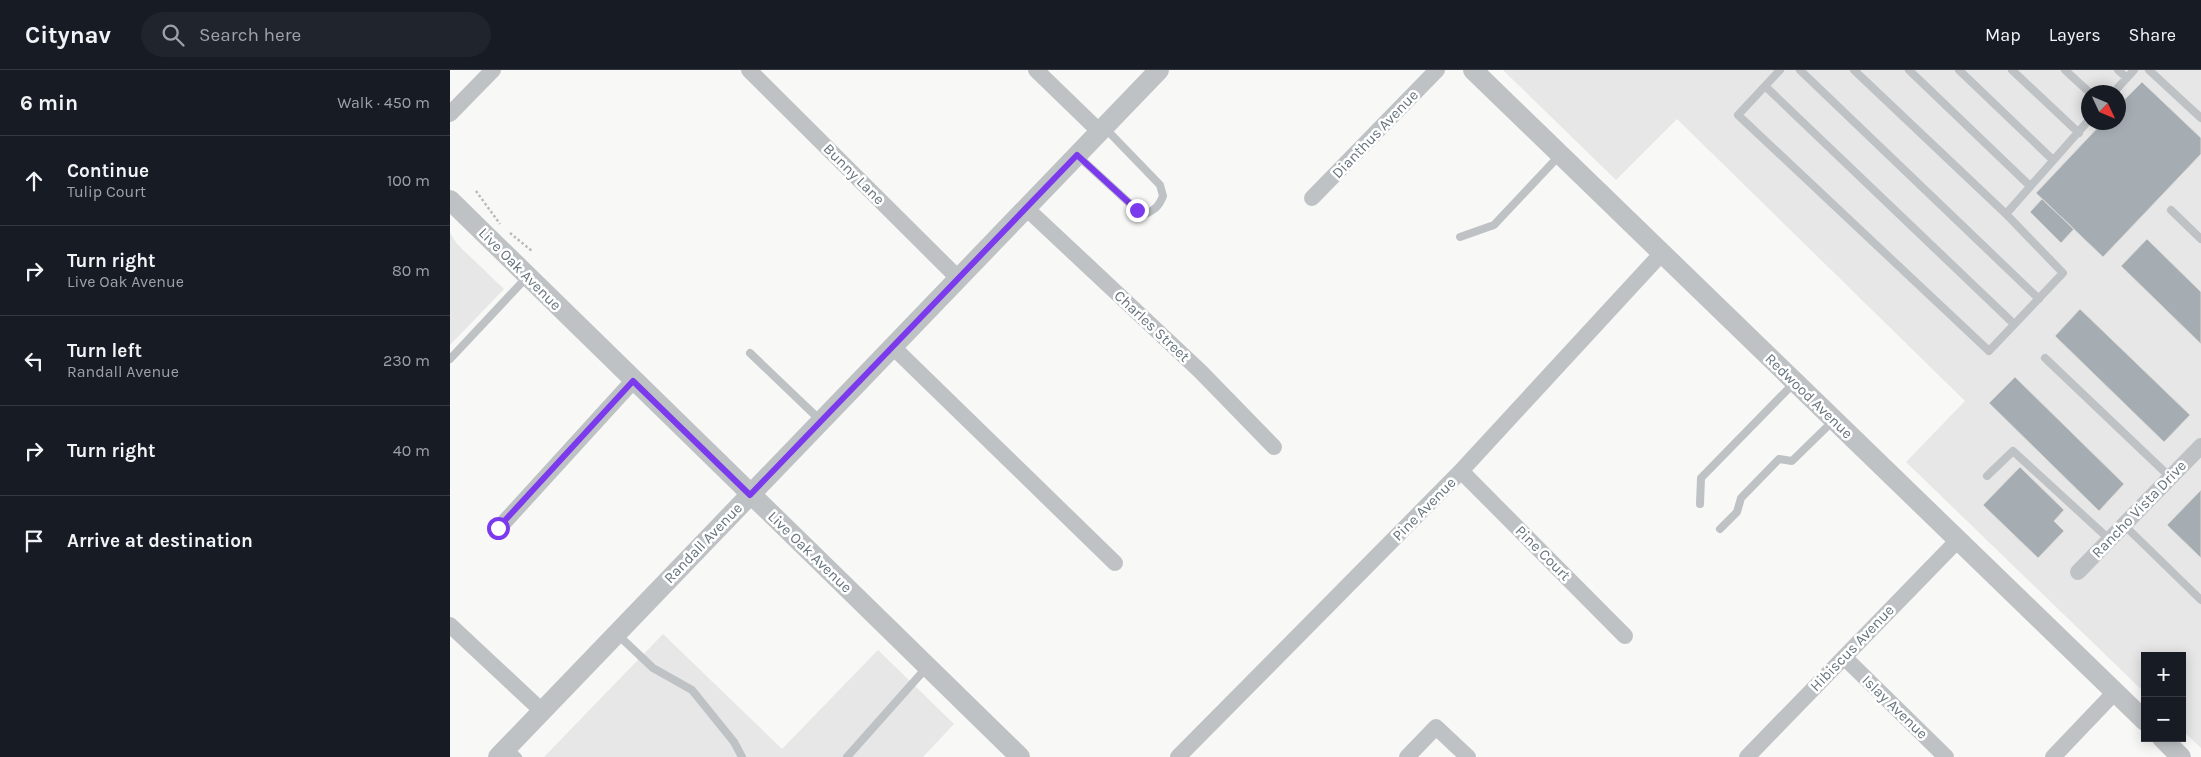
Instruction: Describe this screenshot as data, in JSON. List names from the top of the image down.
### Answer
{
  "streets": {
    "street": [
      "Dianthus Avenue",
      "Bunny Lane",
      "Live Oak Avenue",
      "Charles Street",
      "Redwood Avenue",
      "Pine Avenue",
      "Rancho Vista Drive",
      "Randall Avenue",
      "Pine Court",
      "Hibiscus Avenue",
      "Islay Avenue"
    ]
  },
  "crossings": [
    ["Bunny Lane", "Randall Avenue"],
    ["Live Oak Avenue", "Randall Avenue"],
    ["Charles Street", "Randall Avenue"],
    ["Redwood Avenue", "Pine Avenue"],
    ["Redwood Avenue", "Hibiscus Avenue"],
    ["Pine Avenue", "Pine Court"],
    ["Hibiscus Avenue", "Islay Avenue"]
  ],
  "north": "bottom right",
  "page": {
    "header": "Citynav",
    "search": "Search here",
    "nav": ["Map", "Layers", "Share"],
    "heading": ["6 min", "Walk · 450 m"],
    "list": [
      ["Continue", "Tulip Court", "100 m"],
      ["Turn right", "Live Oak Avenue", "80 m"],
      ["Turn left", "Randall Avenue", "230 m"],
      ["Turn right", "40 m"],
      "Arrive at destination"
    ],
    "map_buttons": ["+", "−"]
  }
}
